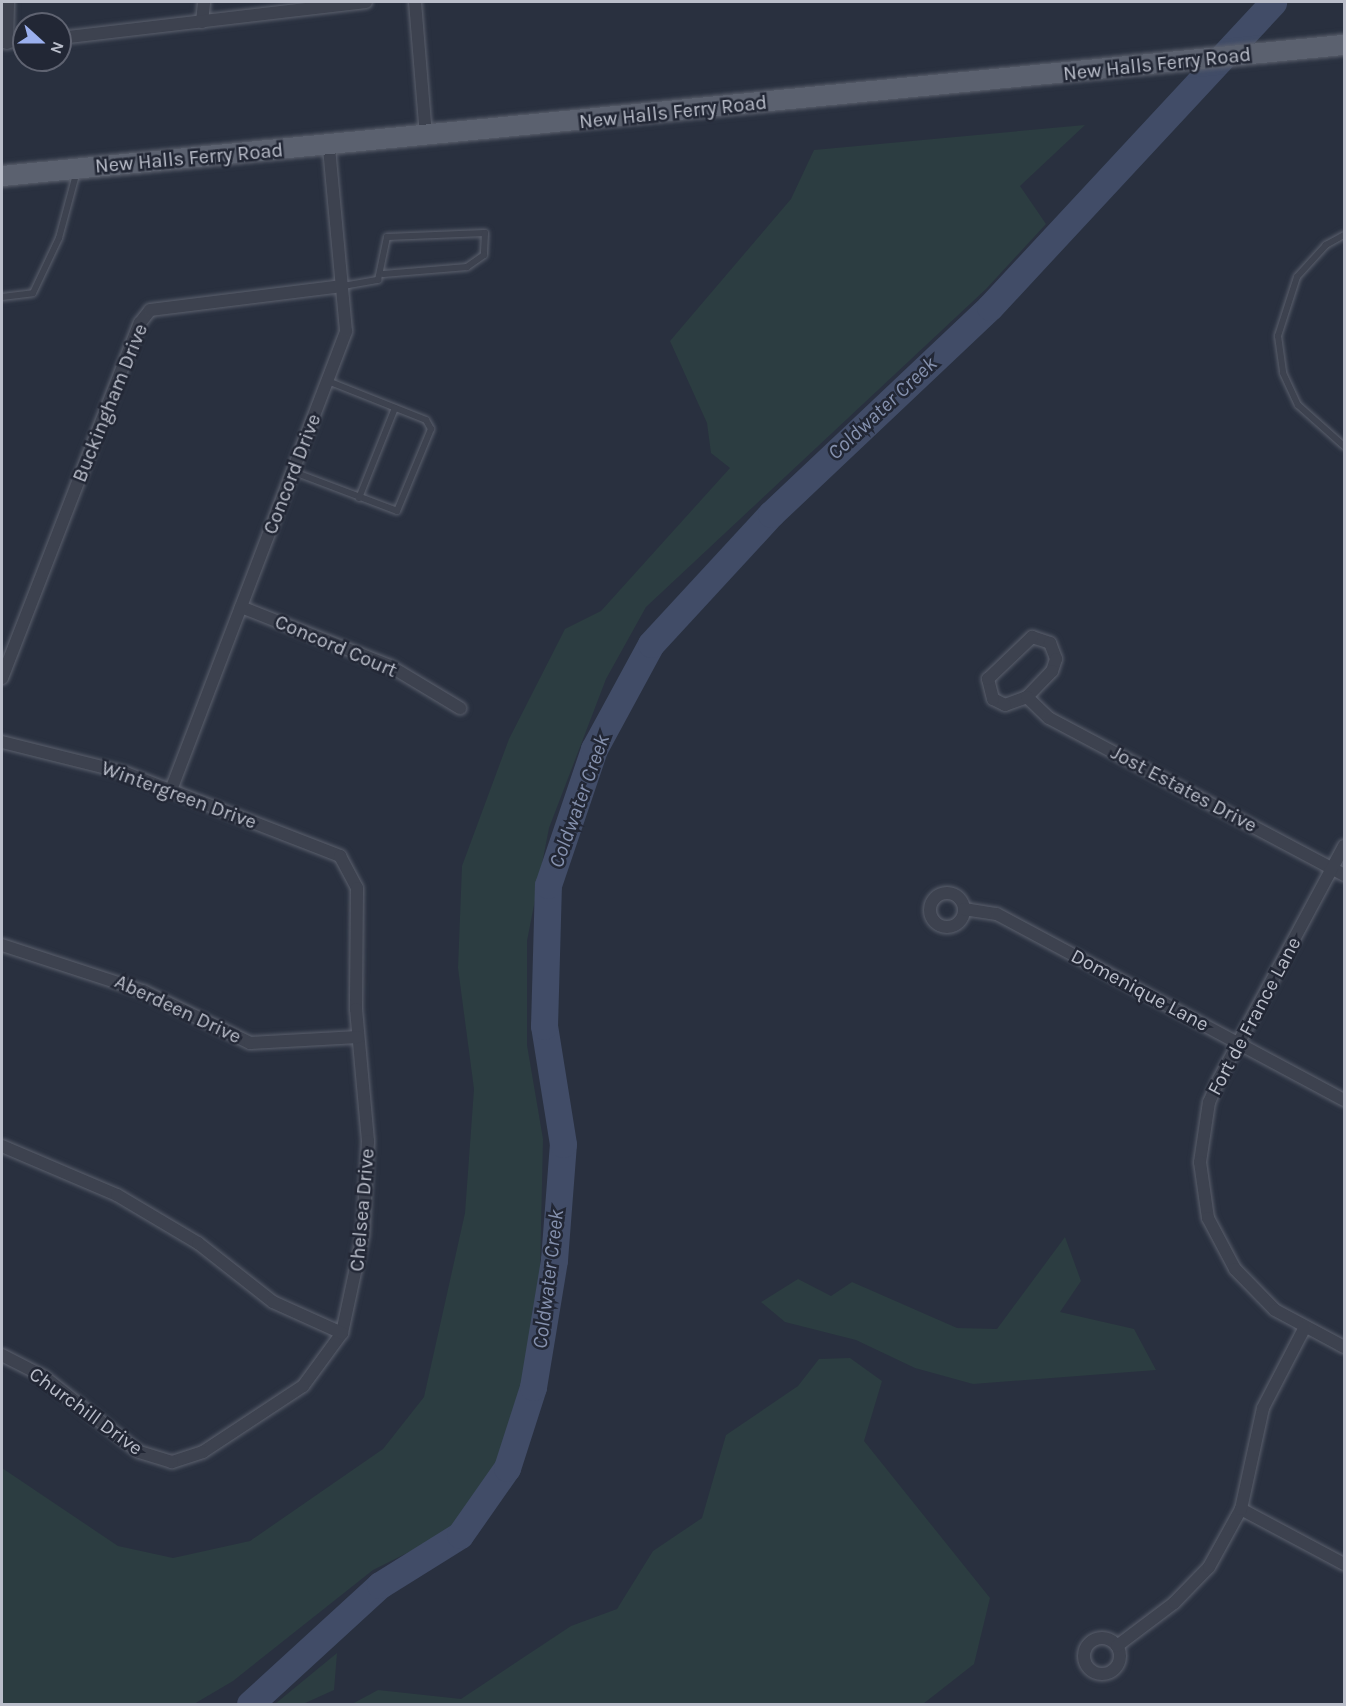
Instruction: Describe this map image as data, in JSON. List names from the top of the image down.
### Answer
{
  "streets": {
    "main road": ["New Halls Ferry Road"],
    "street": [
      "Buckingham Drive",
      "Concord Drive",
      "Concord Court",
      "Jost Estates Drive",
      "Wintergreen Drive",
      "Domenique Lane",
      "Aberdeen Drive",
      "Fort de France Lane",
      "Chelsea Drive",
      "Churchill Drive"
    ]
  },
  "crossings": [
    ["New Halls Ferry Road", "Concord Drive"],
    ["Buckingham Drive", "Concord Drive"],
    ["Concord Drive", "Concord Court"],
    ["Concord Drive", "Wintergreen Drive"],
    ["Jost Estates Drive", "Fort de France Lane"],
    ["Wintergreen Drive", "Chelsea Drive"],
    ["Domenique Lane", "Fort de France Lane"],
    ["Aberdeen Drive", "Chelsea Drive"],
    ["Chelsea Drive", "Churchill Drive"]
  ],
  "water": ["Coldwater Creek"],
  "north": "right"
}
